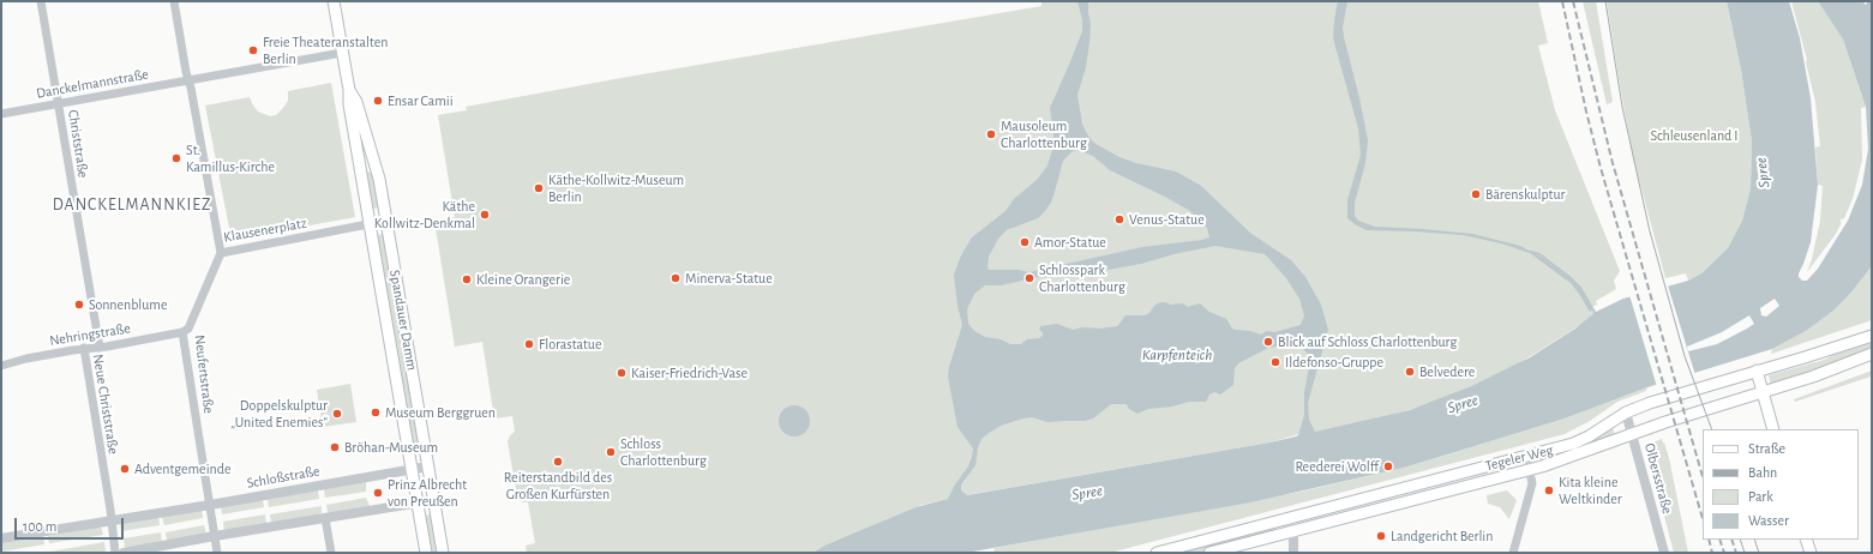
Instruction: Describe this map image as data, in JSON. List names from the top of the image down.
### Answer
{
  "streets": {
    "main road": ["Spandauer Damm", "Tegeler Weg"],
    "street": [
      "Danckelmannstraße",
      "Christstraße",
      "Klausenerplatz",
      "Nehringstraße",
      "Neufertstraße",
      "Neue Christstraße",
      "Schloßstraße",
      "Olbersstraße"
    ]
  },
  "crossings": [
    ["Danckelmannstraße", "Christstraße"],
    ["Danckelmannstraße", "Klausenerplatz"],
    ["Christstraße", "Nehringstraße"],
    ["Klausenerplatz", "Spandauer Damm"],
    ["Klausenerplatz", "Neufertstraße"],
    ["Spandauer Damm", "Schloßstraße"],
    ["Nehringstraße", "Neufertstraße"],
    ["Nehringstraße", "Neue Christstraße"],
    ["Neufertstraße", "Schloßstraße"],
    ["Neue Christstraße", "Schloßstraße"],
    ["Tegeler Weg", "Olbersstraße"]
  ],
  "districts": ["DANCKELMANNKIEZ"],
  "water": ["Spree", "Karpfenteich"],
  "parks": ["Schleusenland I"],
  "places": [
    "Freie Theateranstalten Berlin",
    "Ensar Camii",
    "Mausoleum Charlottenburg",
    "St. Kamillus-Kirche",
    "Käthe-Kollwitz-Museum Berlin",
    "Bärenskulptur",
    "Käthe Kollwitz-Denkmal",
    "Venus-Statue",
    "Amor-Statue",
    "Minerva-Statue",
    "Schlosspark Charlottenburg",
    "Kleine Orangerie",
    "Sonnenblume",
    "Blick auf Schloss Charlottenburg",
    "Florastatue",
    "Ildefonso-Gruppe",
    "Belvedere",
    "Kaiser-Friedrich-Vase",
    "Museum Berggruen",
    "Doppelskulptur „United Enemies“",
    "Bröhan-Museum",
    "Schloss Charlottenburg",
    "Reiterstandbild des Großen Kurfürsten",
    "Reederei Wolff",
    "Adventgemeinde",
    "Kita kleine Weltkinder",
    "Prinz Albrecht von Preußen",
    "Landgericht Berlin"
  ],
  "legend": [
    "Straße",
    "Bahn",
    "Park",
    "Wasser"
  ],
  "scale_bar": "100 m"
}
